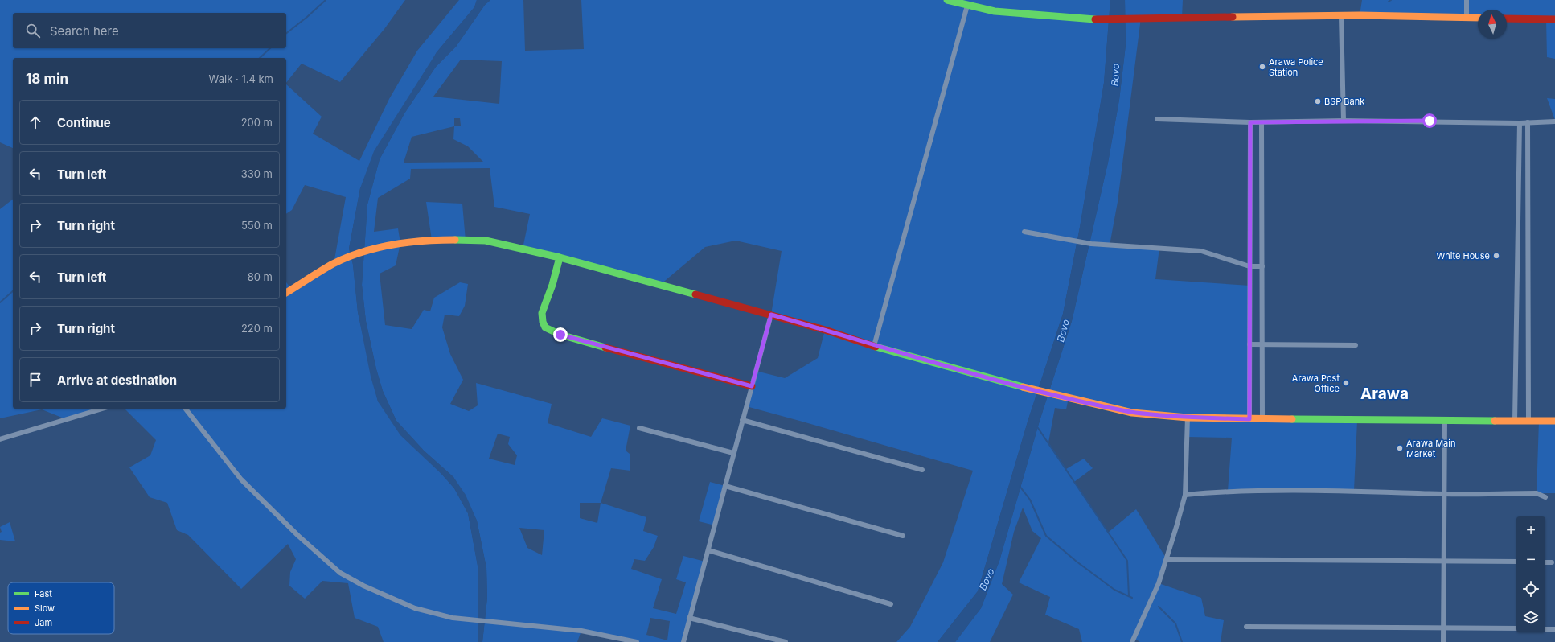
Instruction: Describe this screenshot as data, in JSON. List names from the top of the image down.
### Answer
{
  "districts": ["Arawa"],
  "water": ["Bovo"],
  "places": [
    "Arawa Police Station",
    "BSP Bank",
    "White House",
    "Arawa Post Office",
    "Arawa Main Market"
  ],
  "legend": ["Fast", "Slow", "Jam"],
  "north": "top",
  "page": {
    "search": "Search here",
    "heading": ["18 min", "Walk · 1.4 km"],
    "list": [
      ["Continue", "200 m"],
      ["Turn left", "330 m"],
      ["Turn right", "550 m"],
      ["Turn left", "80 m"],
      ["Turn right", "220 m"],
      "Arrive at destination"
    ],
    "map_buttons": ["+", "−"]
  }
}
